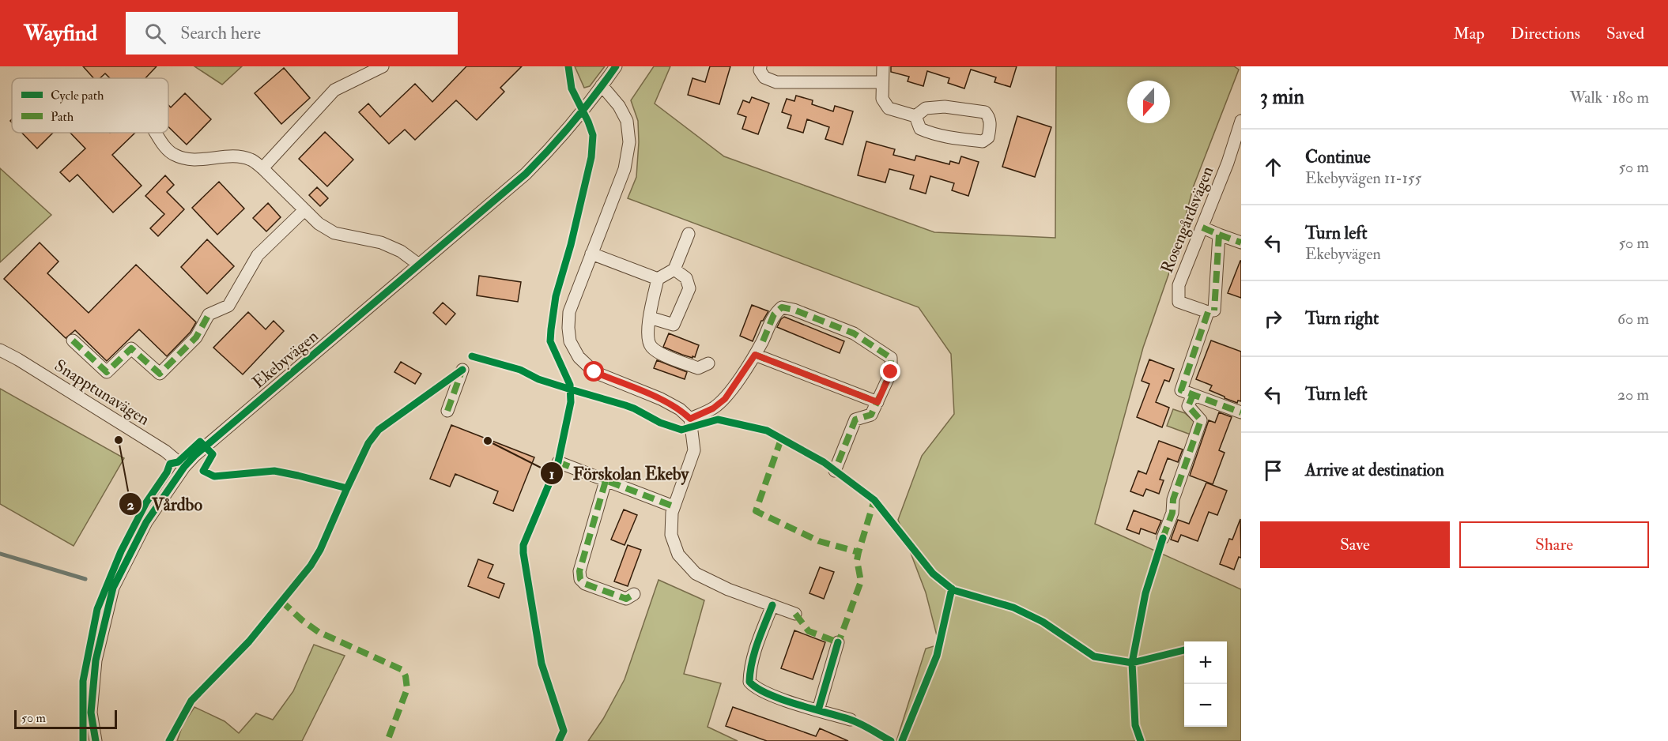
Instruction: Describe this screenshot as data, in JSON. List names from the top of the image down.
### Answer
{
  "streets": {
    "street": ["Rosengårdsvägen", "Ekebyvägen", "Snapptunavägen"]
  },
  "crossings": [
    ["Ekebyvägen", "Snapptunavägen"]
  ],
  "places": ["Vårdbo", "Förskolan Ekeby"],
  "legend": ["Cycle path", "Path"],
  "scale_bar": "50 m",
  "north": "bottom",
  "page": {
    "header": "Wayfind",
    "search": "Search here",
    "nav": ["Map", "Directions", "Saved"],
    "heading": ["3 min", "Walk · 180 m"],
    "list": [
      ["Continue", "Ekebyvägen 11-155", "50 m"],
      ["Turn left", "Ekebyvägen", "50 m"],
      ["Turn right", "60 m"],
      ["Turn left", "20 m"],
      "Arrive at destination"
    ],
    "buttons": ["Save", "Share"],
    "map_buttons": ["+", "−"],
    "scale": "50 m"
  }
}
